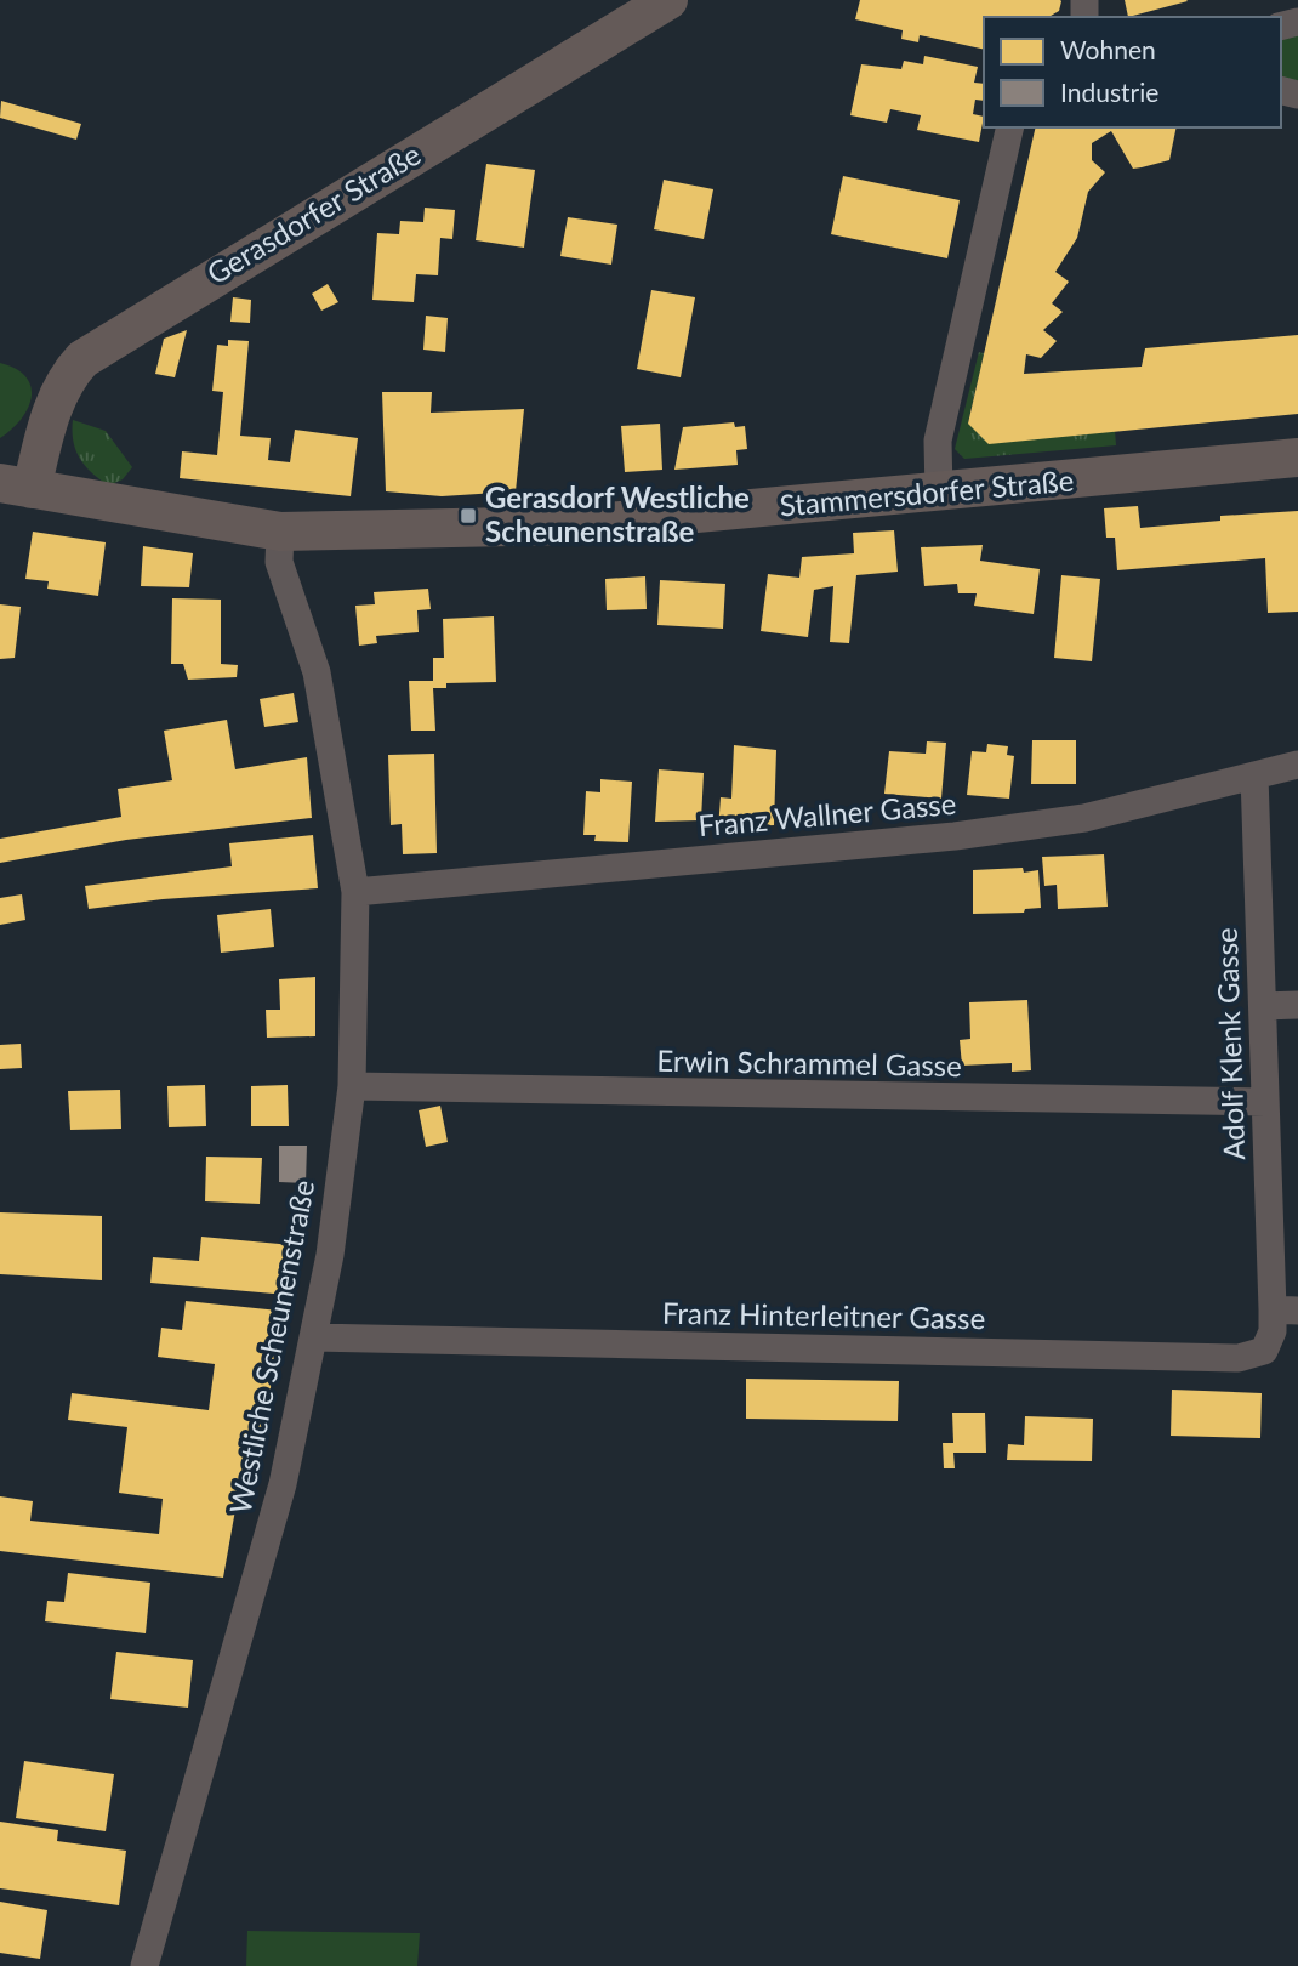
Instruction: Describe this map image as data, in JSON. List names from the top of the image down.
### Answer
{
  "streets": {
    "main road": ["Gerasdorfer Straße", "Stammersdorfer Straße"],
    "street": [
      "Franz Wallner Gasse",
      "Adolf Klenk Gasse",
      "Erwin Schrammel Gasse",
      "Franz Hinterleitner Gasse",
      "Westliche Scheunenstraße"
    ]
  },
  "crossings": [
    ["Gerasdorfer Straße", "Stammersdorfer Straße"],
    ["Stammersdorfer Straße", "Westliche Scheunenstraße"],
    ["Franz Wallner Gasse", "Adolf Klenk Gasse"],
    ["Franz Wallner Gasse", "Westliche Scheunenstraße"],
    ["Adolf Klenk Gasse", "Erwin Schrammel Gasse"],
    ["Adolf Klenk Gasse", "Franz Hinterleitner Gasse"],
    ["Erwin Schrammel Gasse", "Westliche Scheunenstraße"],
    ["Franz Hinterleitner Gasse", "Westliche Scheunenstraße"]
  ],
  "places": {
    "transit": ["Gerasdorf Westliche Scheunenstraße"]
  },
  "legend": ["Wohnen", "Industrie"]
}
